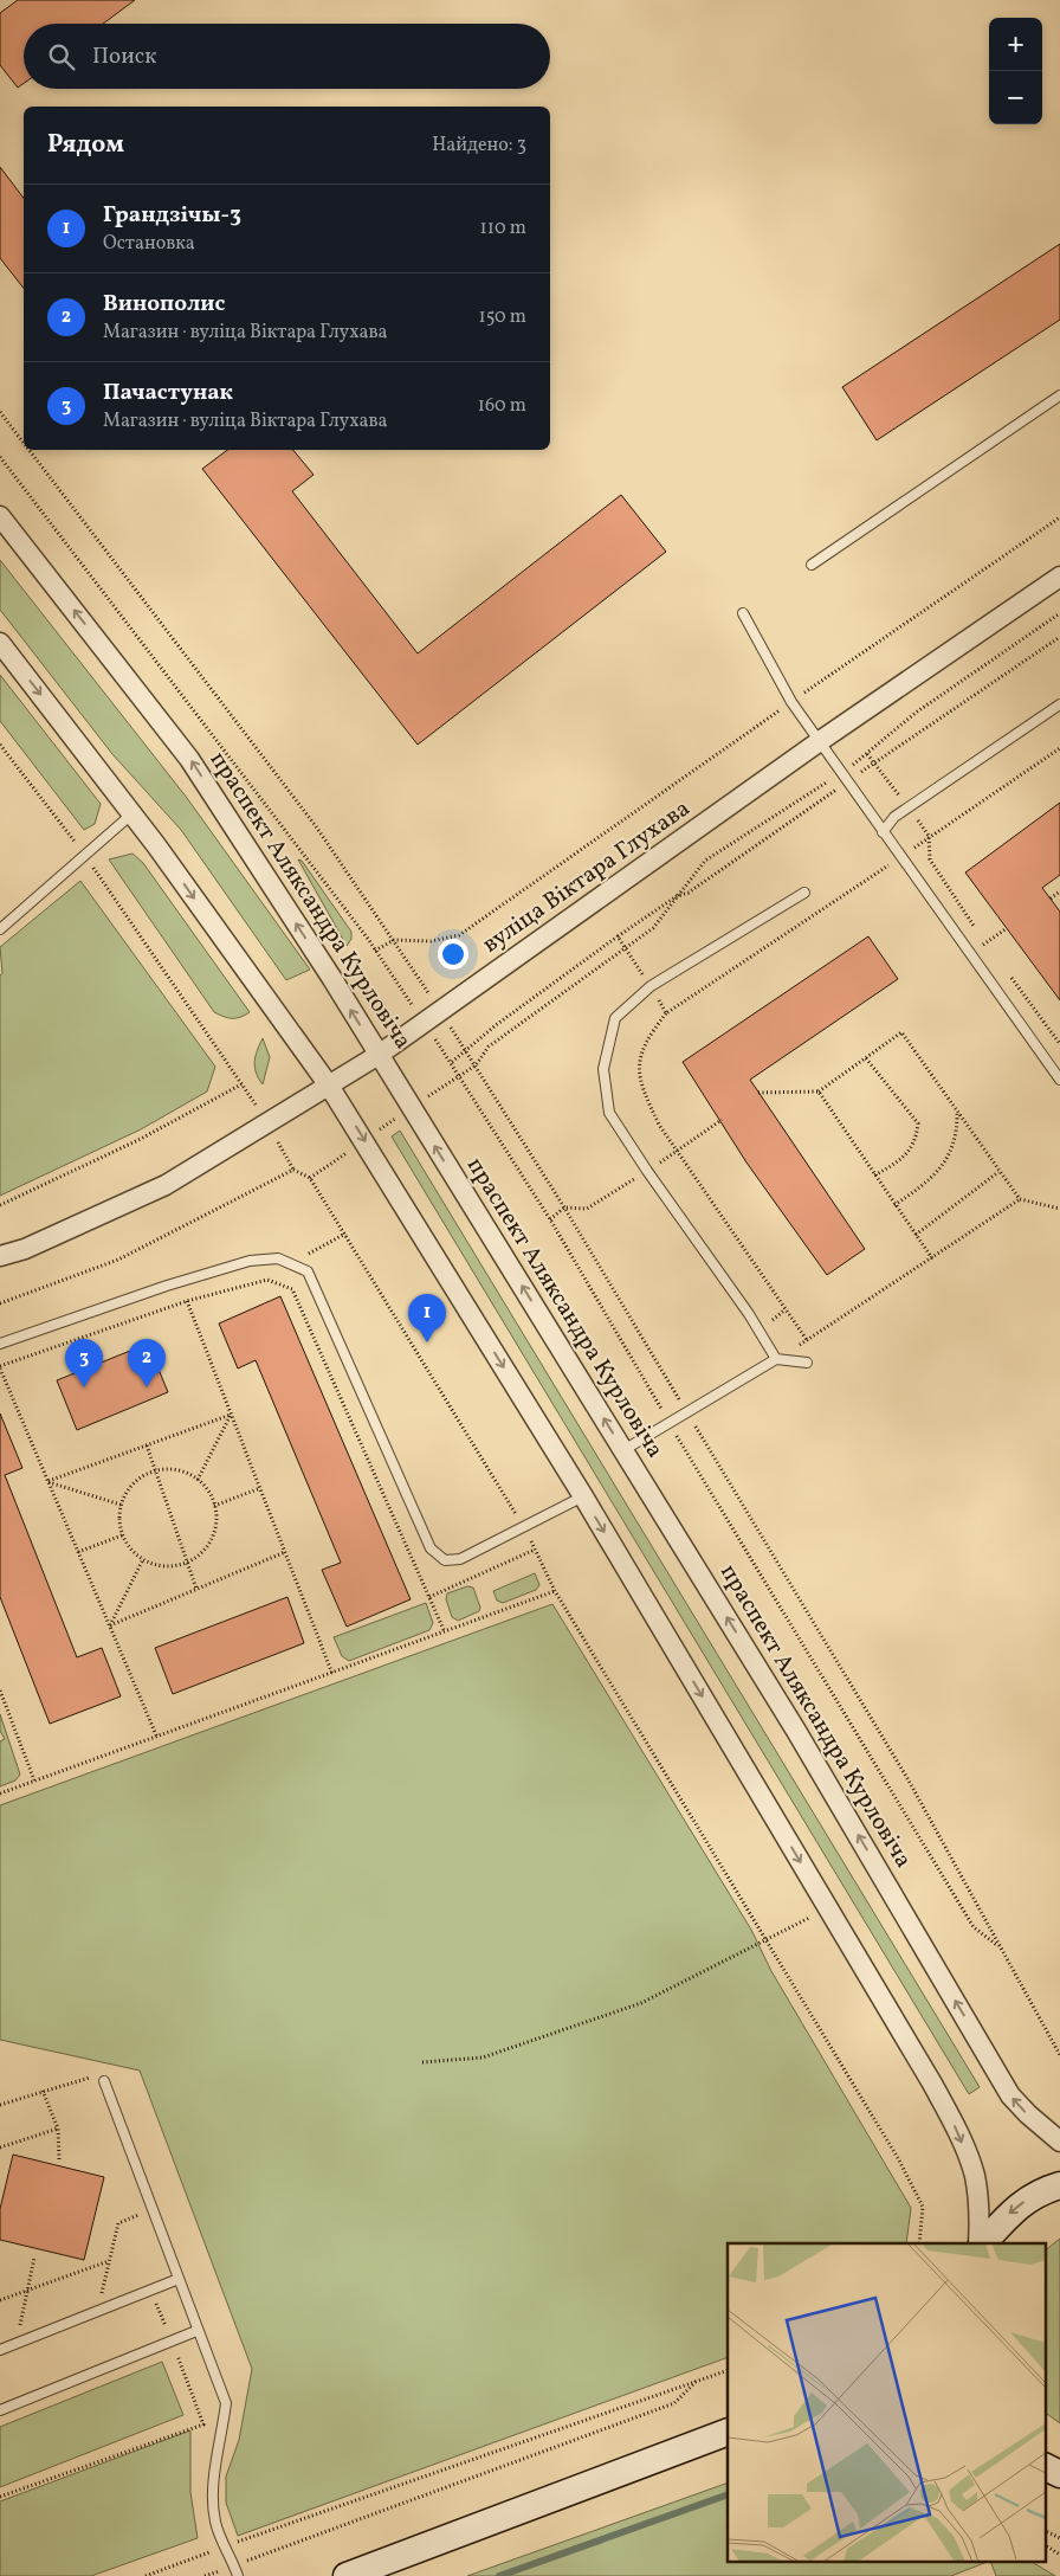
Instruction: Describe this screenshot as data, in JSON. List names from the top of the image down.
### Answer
{
  "streets": {
    "street": ["вуліца Віктара Глухава", "праспект Аляксандра Курловіча"]
  },
  "crossings": [
    ["вуліца Віктара Глухава", "праспект Аляксандра Курловіча"]
  ],
  "page": {
    "map_buttons": ["+", "−"],
    "search": "Поиск",
    "heading": ["Рядом", "Найдено: 3"],
    "list": [
      {
        "mark": "1",
        "name": "Грандзічы-3",
        "note": "Остановка",
        "value": "110 m"
      },
      {
        "mark": "2",
        "name": "Винополис",
        "note": "Магазин · вуліца Віктара Глухава",
        "value": "150 m"
      },
      {
        "mark": "3",
        "name": "Пачастунак",
        "note": "Магазин · вуліца Віктара Глухава",
        "value": "160 m"
      }
    ],
    "pins": ["1", "2", "3"]
  }
}
